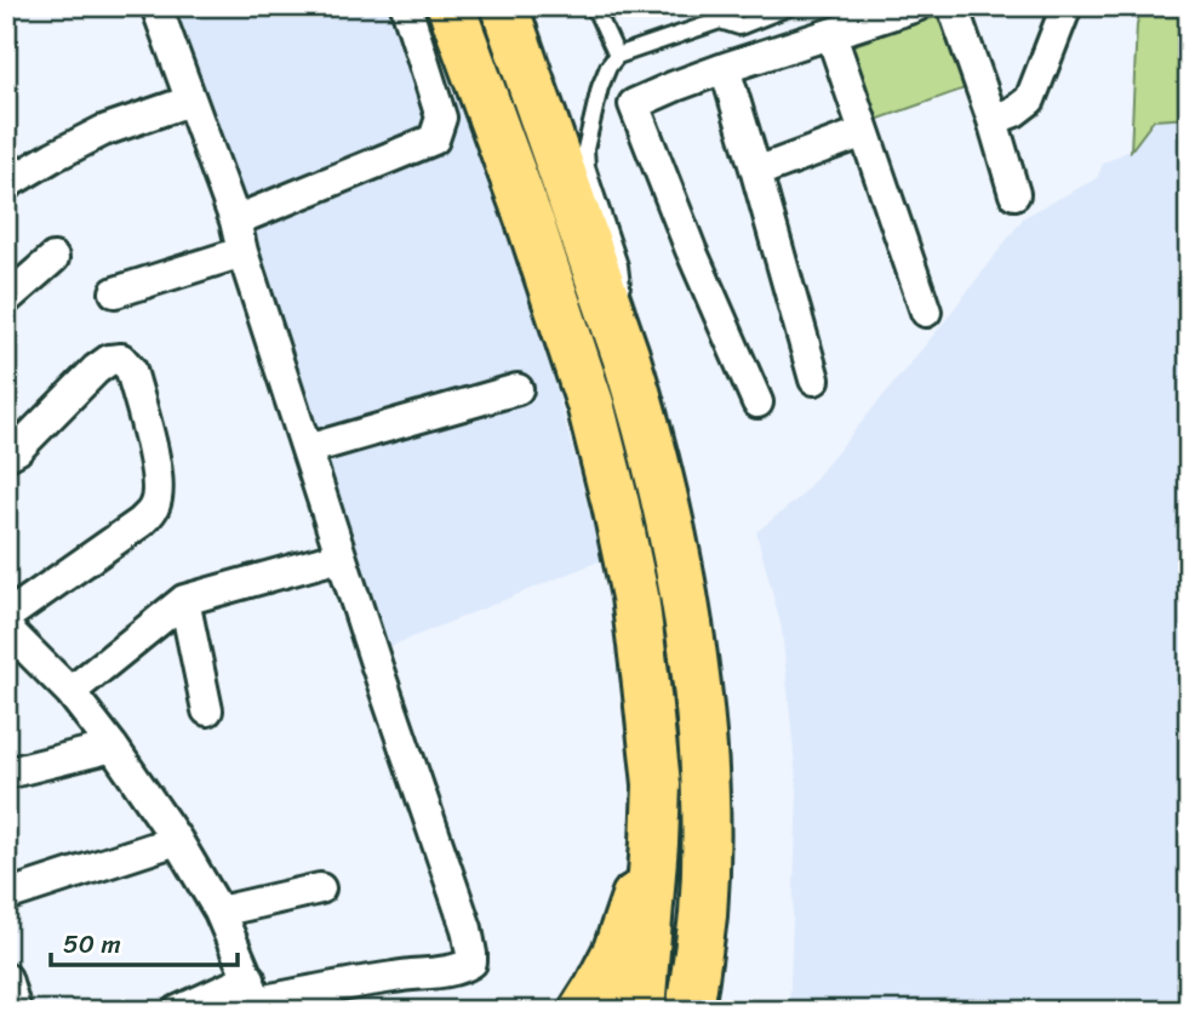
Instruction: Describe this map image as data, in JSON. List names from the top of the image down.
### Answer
{
  "scale_bar": "50 m"
}
